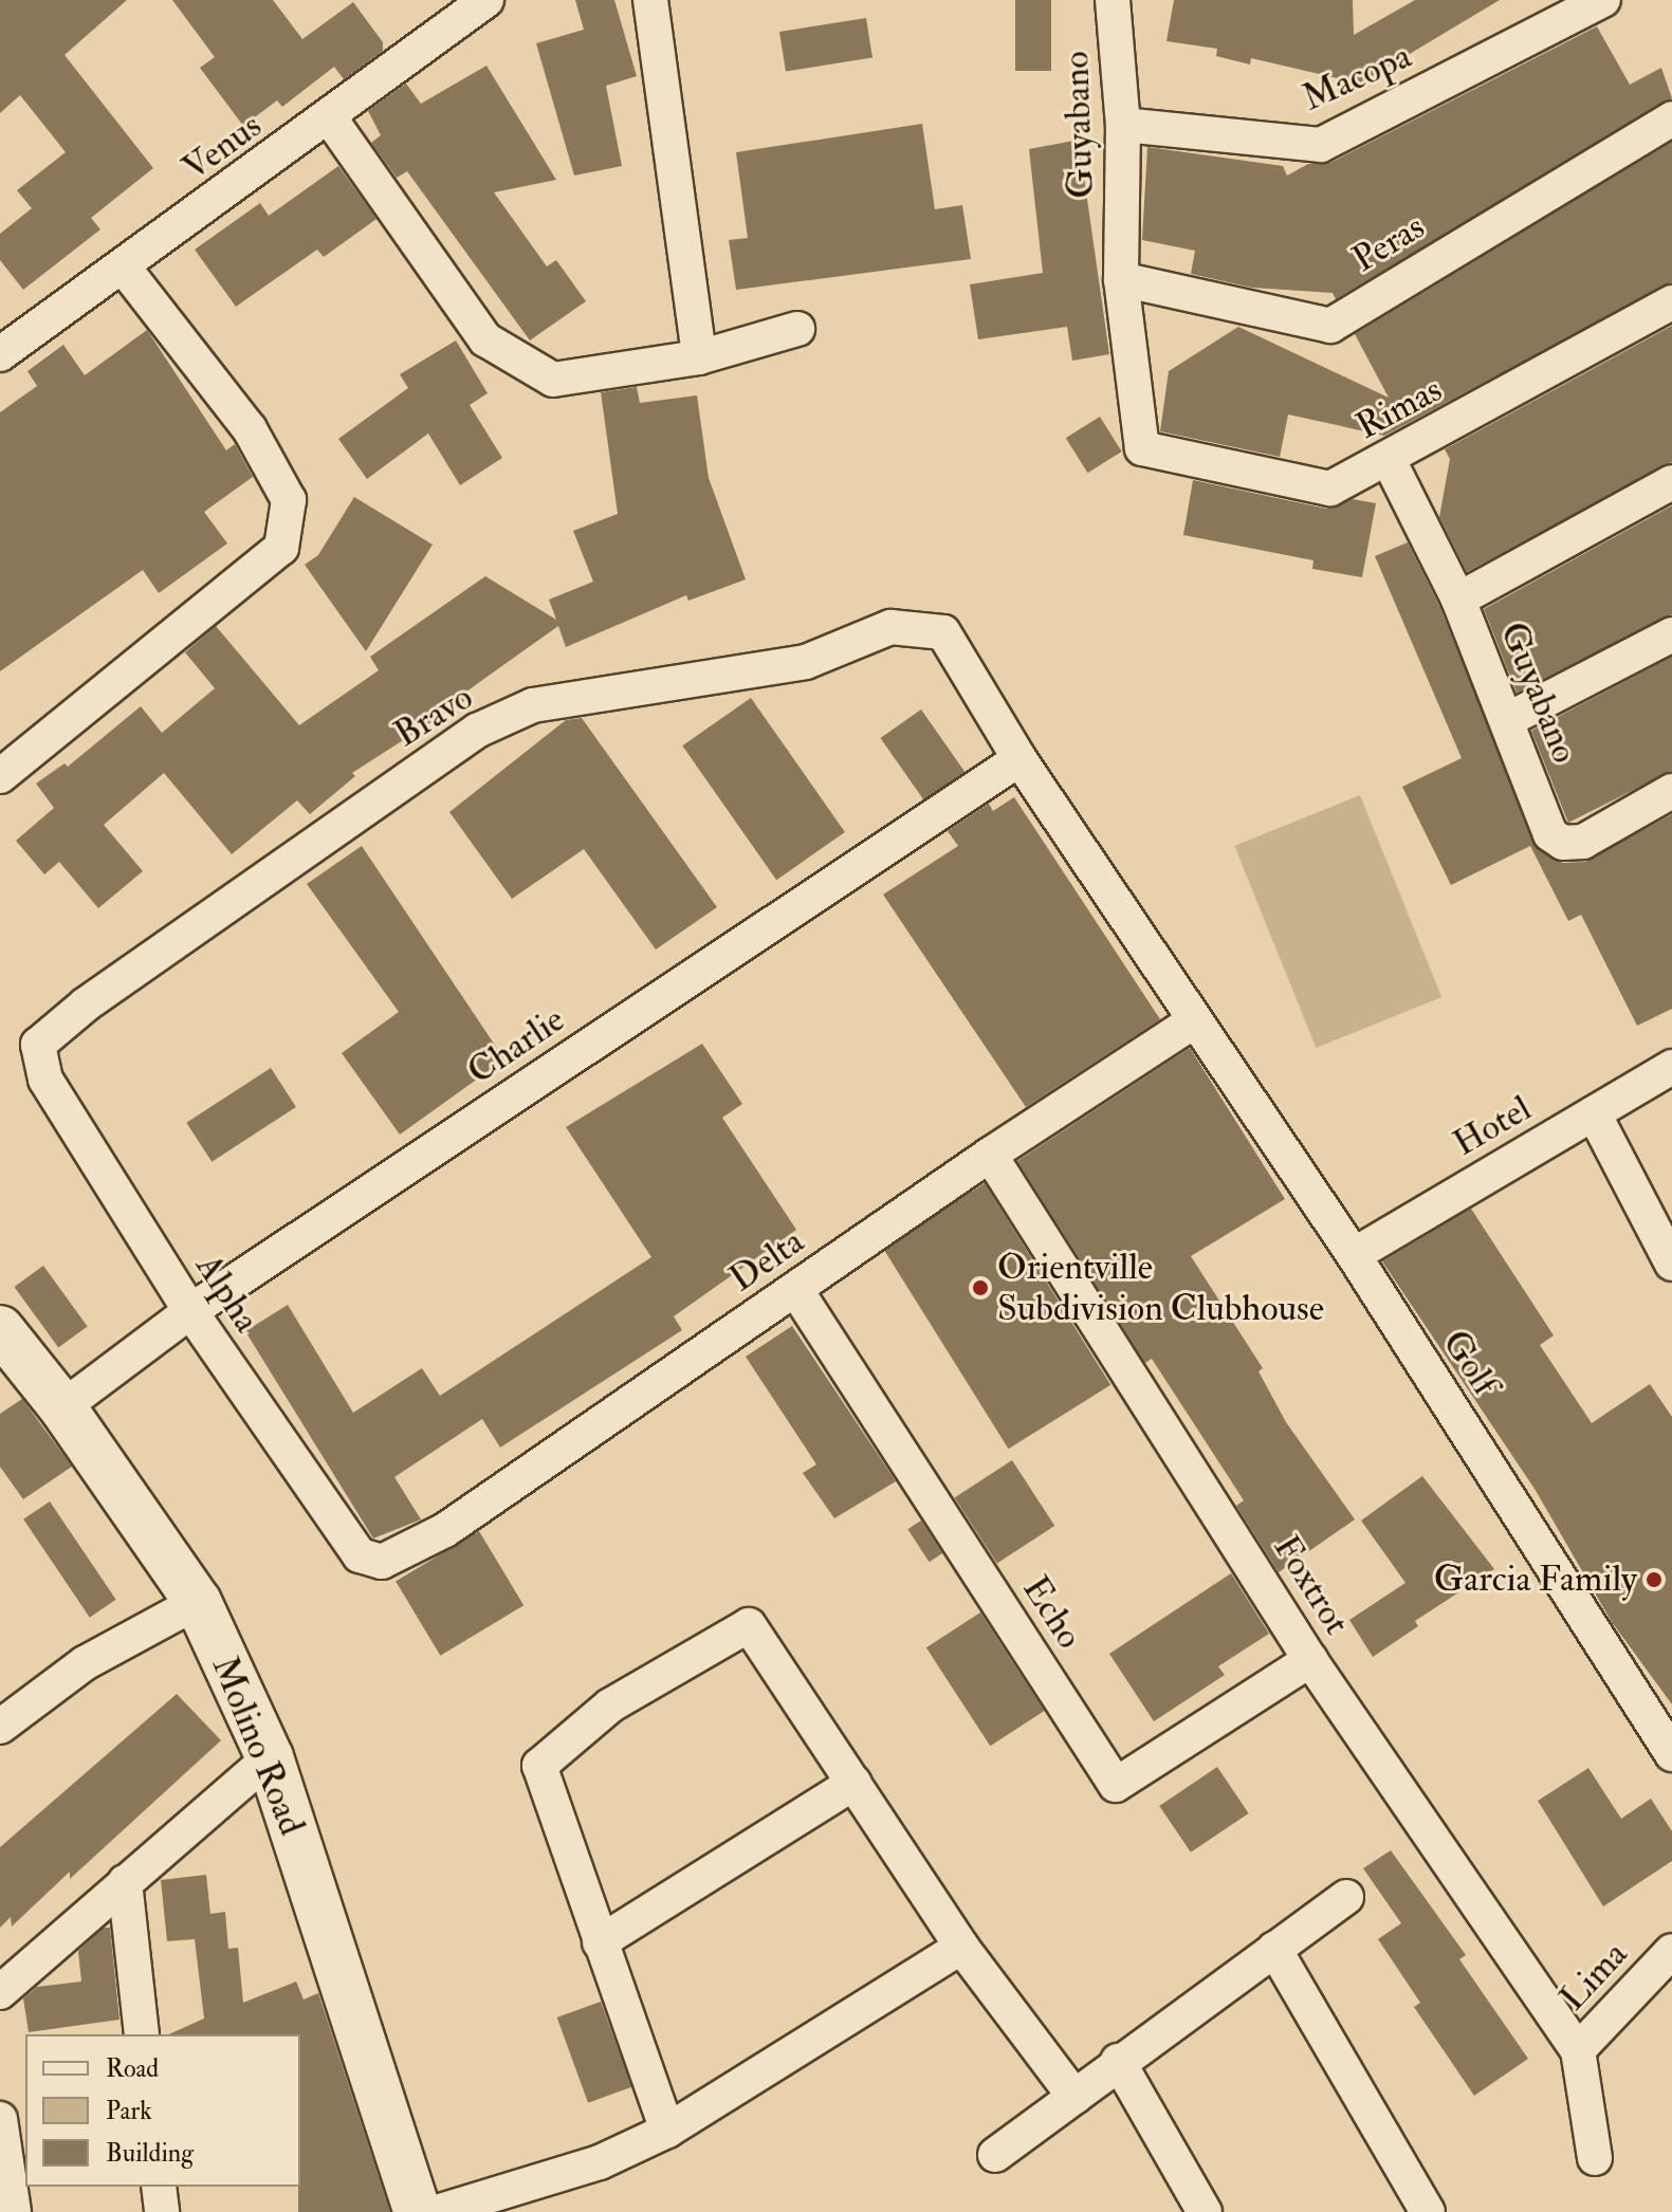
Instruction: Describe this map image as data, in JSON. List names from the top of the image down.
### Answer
{
  "streets": {
    "main road": ["Molino Road"],
    "street": [
      "Macopa",
      "Guyabano",
      "Venus",
      "Peras",
      "Rimas",
      "Bravo",
      "Charlie",
      "Hotel",
      "Delta",
      "Alpha",
      "Golf",
      "Foxtrot",
      "Echo",
      "Lima"
    ]
  },
  "crossings": [
    ["Macopa", "Guyabano"],
    ["Guyabano", "Peras"],
    ["Guyabano", "Rimas"],
    ["Bravo", "Alpha"],
    ["Bravo", "Golf"],
    ["Charlie", "Alpha"],
    ["Charlie", "Golf"],
    ["Charlie", "Molino Road"],
    ["Hotel", "Golf"],
    ["Delta", "Alpha"],
    ["Delta", "Golf"],
    ["Delta", "Foxtrot"],
    ["Delta", "Echo"],
    ["Foxtrot", "Echo"],
    ["Foxtrot", "Lima"]
  ],
  "places": ["Orientville Subdivision Clubhouse", "Garcia Family"],
  "legend": ["Road", "Park", "Building"]
}
